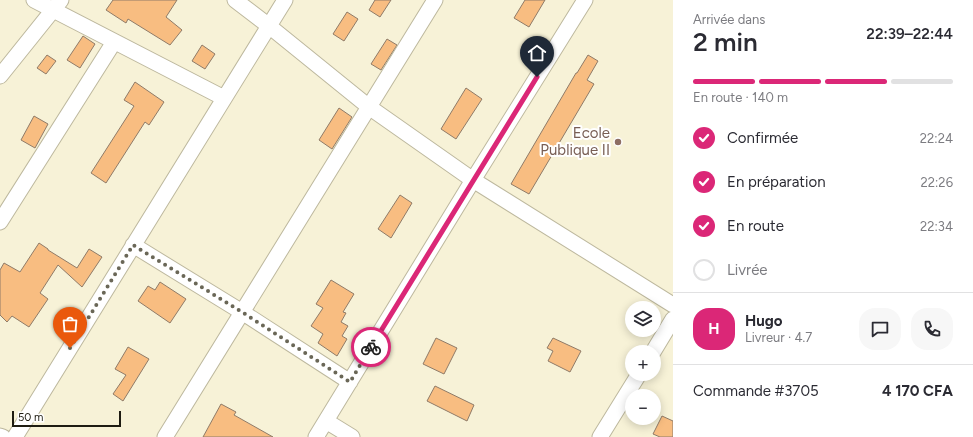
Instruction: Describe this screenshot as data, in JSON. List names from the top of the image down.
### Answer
{
  "places": ["Ecole Publique II"],
  "scale_bar": "50 m",
  "page": {
    "heading": ["2 min", "Arrivée dans", "22:39–22:44"],
    "panel": [
      "Hugo",
      "Livreur · 4.7",
      "Commande #3705",
      "4 170 CFA"
    ],
    "bar": "En route · 140 m",
    "list": [
      ["Confirmée", "22:24"],
      ["En préparation", "22:26"],
      ["En route", "22:34"],
      "Livrée"
    ],
    "map_buttons": ["+", "−"],
    "round": "H",
    "scale": "50 m"
  }
}
